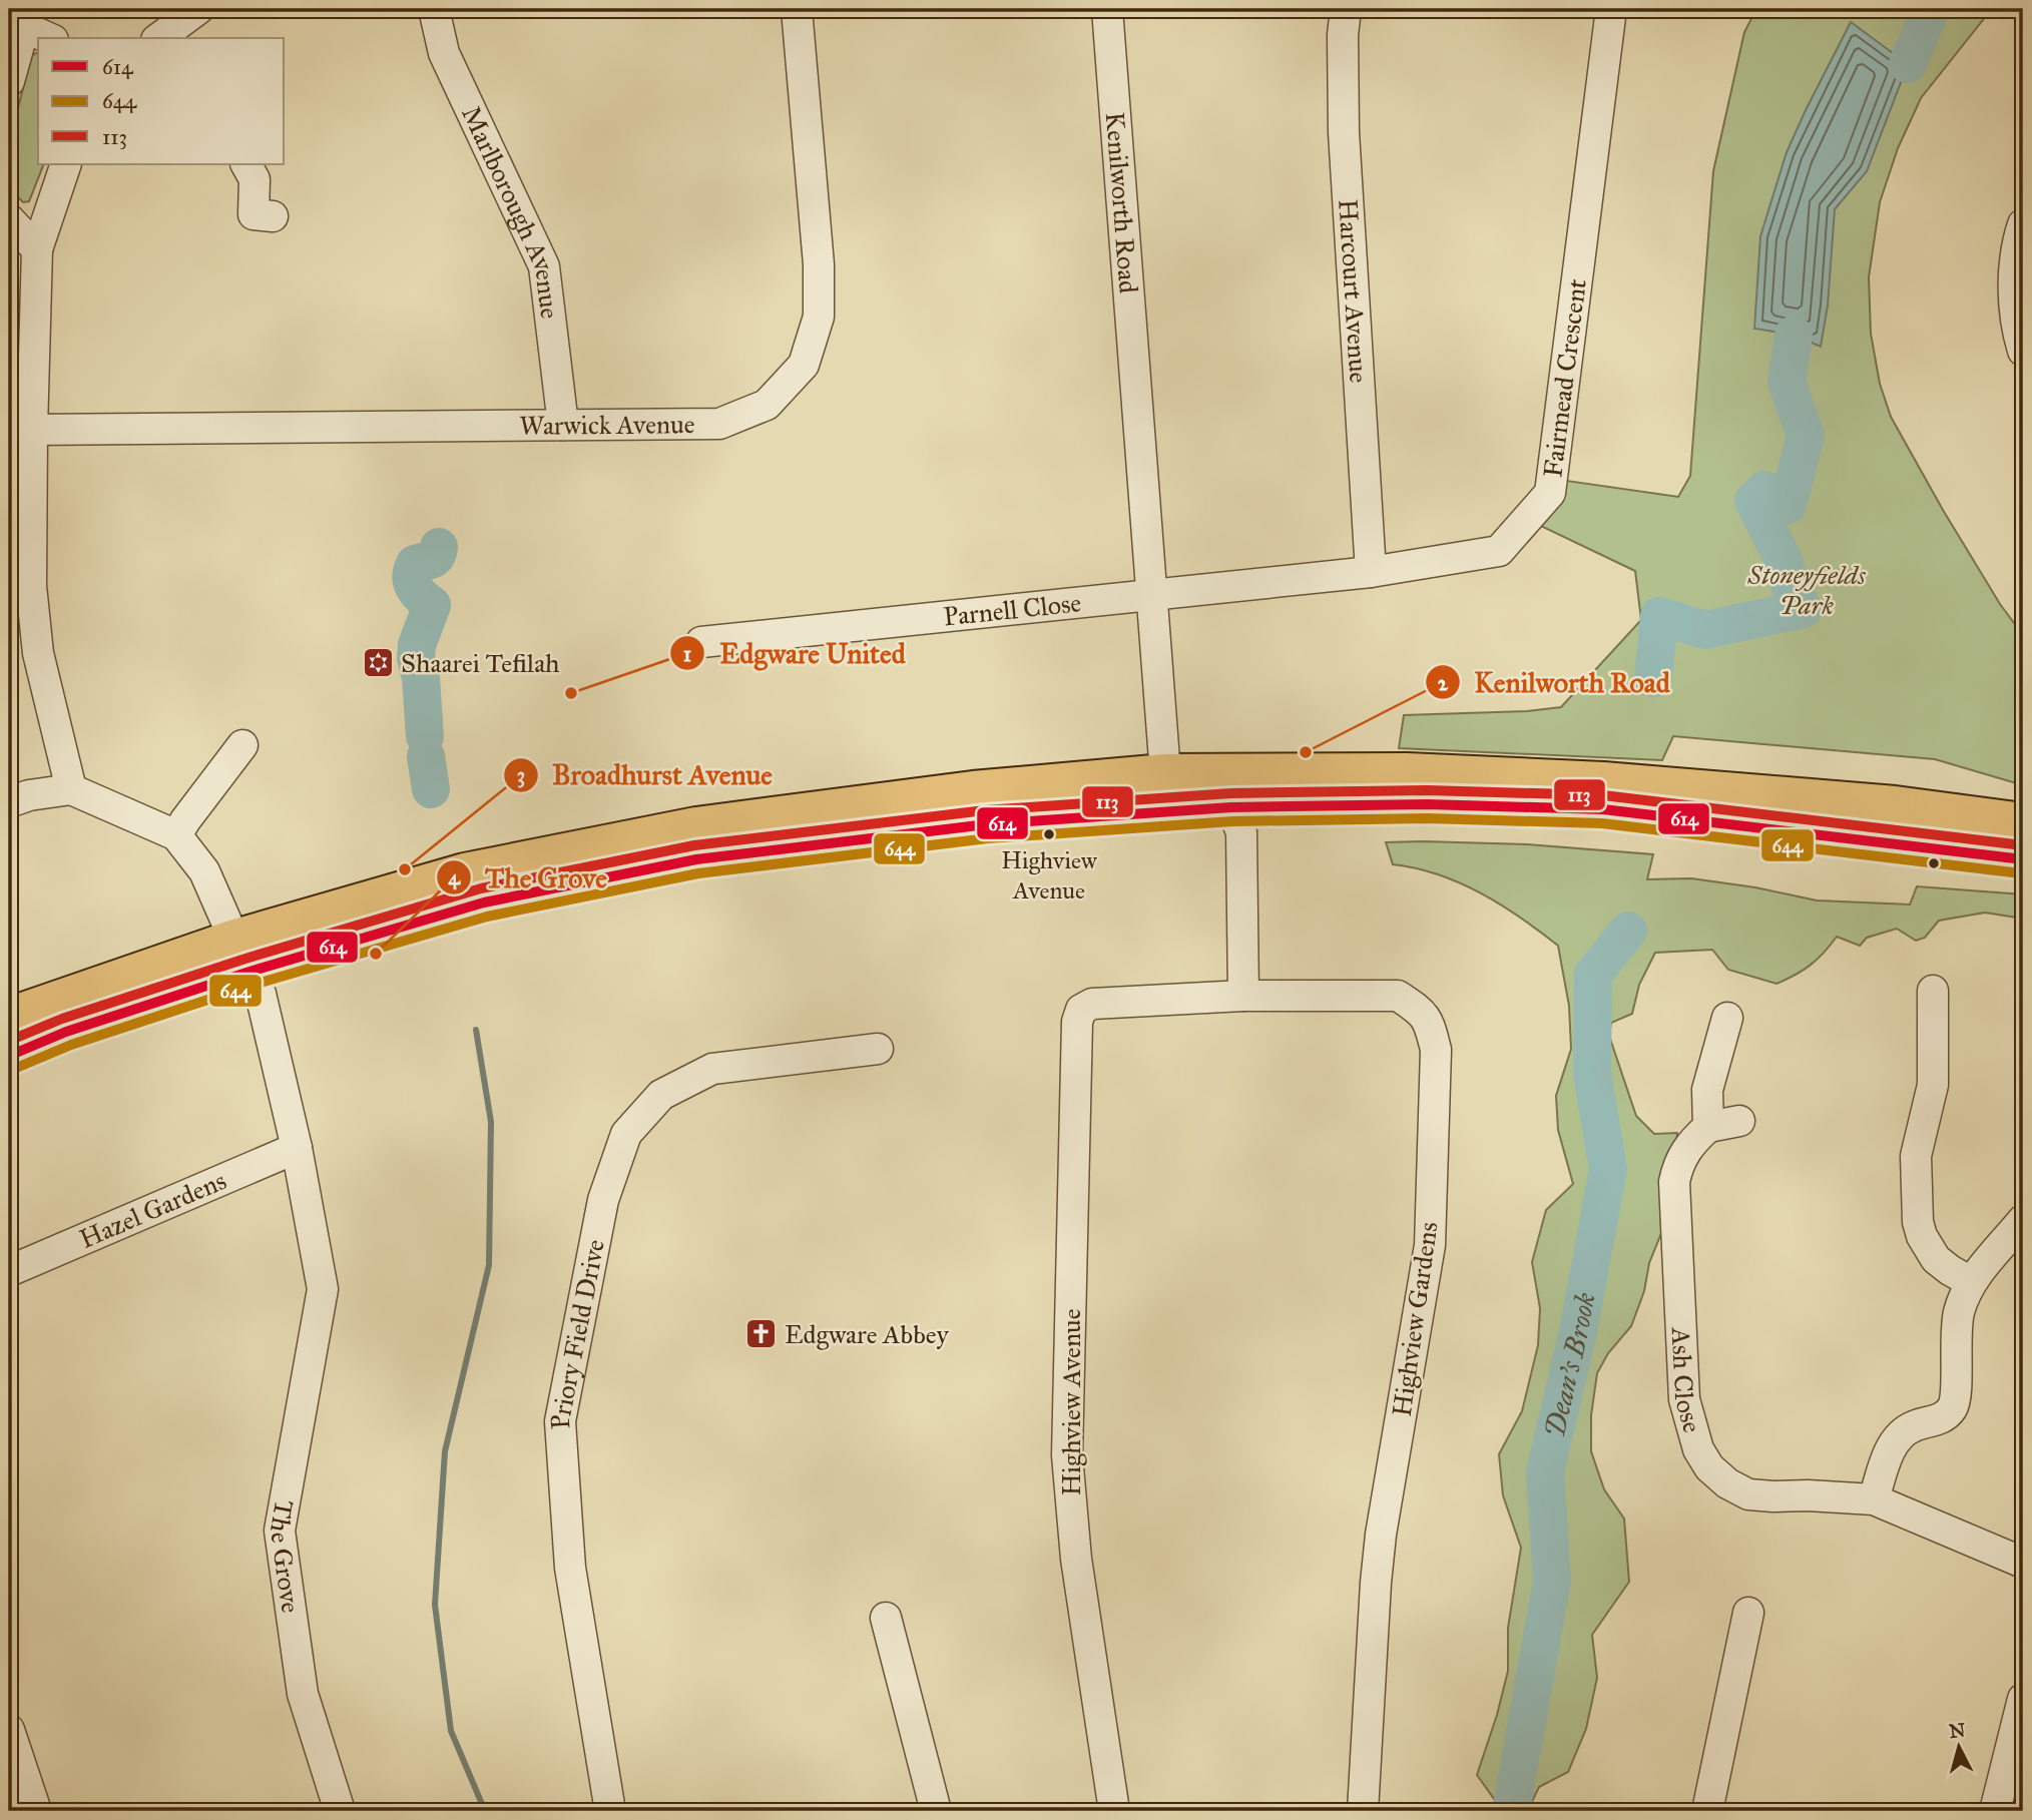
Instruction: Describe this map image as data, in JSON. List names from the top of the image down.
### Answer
{
  "streets": {
    "street": [
      "Kenilworth Road",
      "Marlborough Avenue",
      "Harcourt Avenue",
      "Fairmead Crescent",
      "Warwick Avenue",
      "Parnell Close",
      "Hazel Gardens",
      "Highview Gardens",
      "Priory Field Drive",
      "Ash Close",
      "Highview Avenue",
      "The Grove"
    ]
  },
  "crossings": [
    ["Kenilworth Road", "Fairmead Crescent"],
    ["Kenilworth Road", "Parnell Close"],
    ["Marlborough Avenue", "Warwick Avenue"],
    ["Harcourt Avenue", "Fairmead Crescent"],
    ["Fairmead Crescent", "Parnell Close"],
    ["Hazel Gardens", "The Grove"],
    ["Highview Gardens", "Highview Avenue"]
  ],
  "water": ["Dean's Brook"],
  "parks": ["Stoneyfields Park"],
  "places": {
    "synagogue": ["Shaarei Tefilah"],
    "other": [
      "Edgware United",
      "Kenilworth Road",
      "Highview Avenue",
      "Broadhurst Avenue",
      "The Grove"
    ],
    "church": ["Edgware Abbey"]
  },
  "lines": ["transit line 113", "transit line 614", "transit line 644"],
  "legend": ["614", "644", "113"],
  "north": "top"
}
